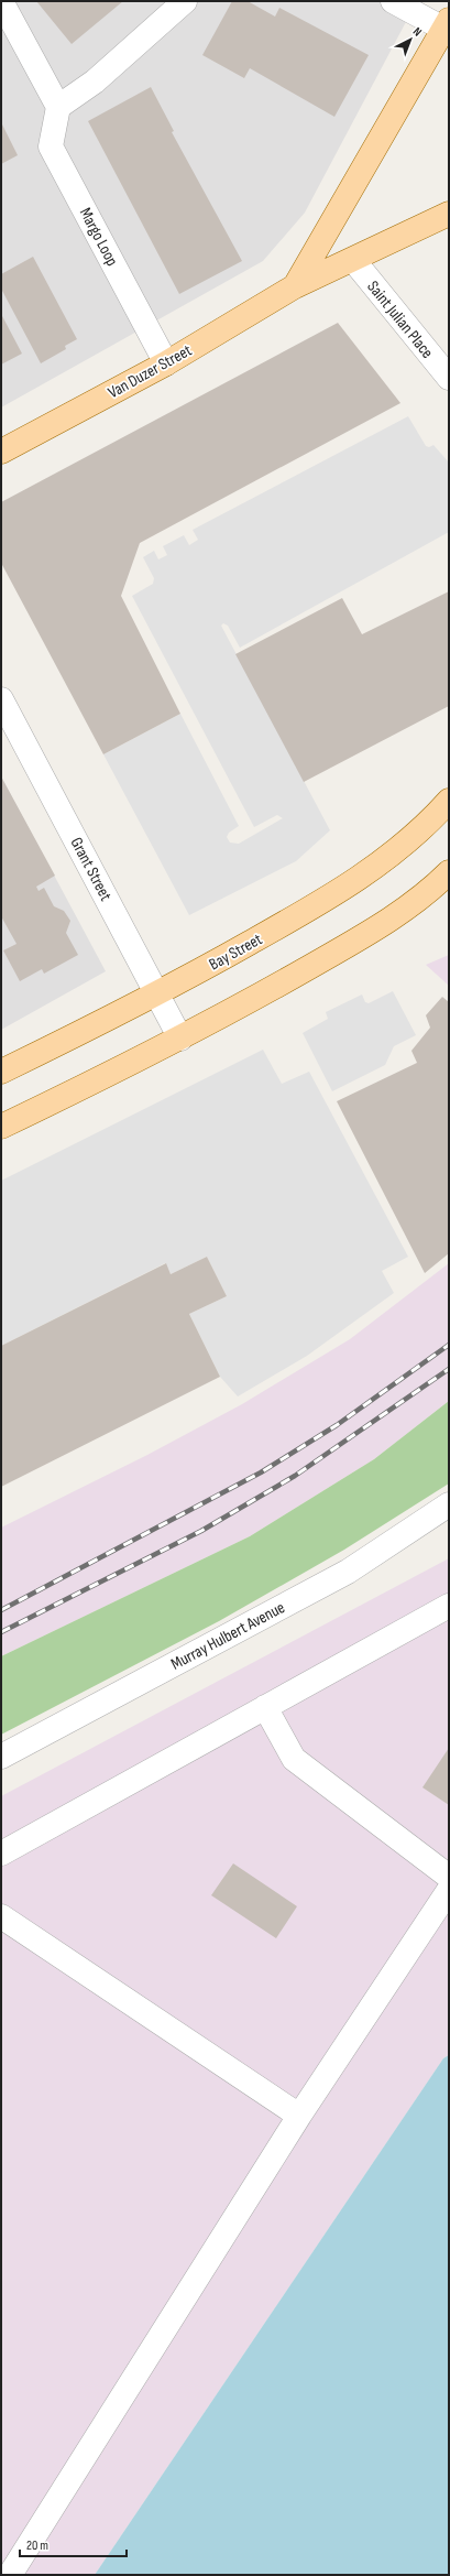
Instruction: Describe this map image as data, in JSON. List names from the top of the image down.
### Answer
{
  "streets": {
    "main road": ["Van Duzer Street", "Bay Street"],
    "street": [
      "Margo Loop",
      "Saint Julian Place",
      "Grant Street",
      "Murray Hulbert Avenue"
    ]
  },
  "crossings": [
    ["Margo Loop", "Van Duzer Street"],
    ["Saint Julian Place", "Van Duzer Street"],
    ["Grant Street", "Bay Street"]
  ],
  "scale_bar": "20 m",
  "north": "top right"
}
